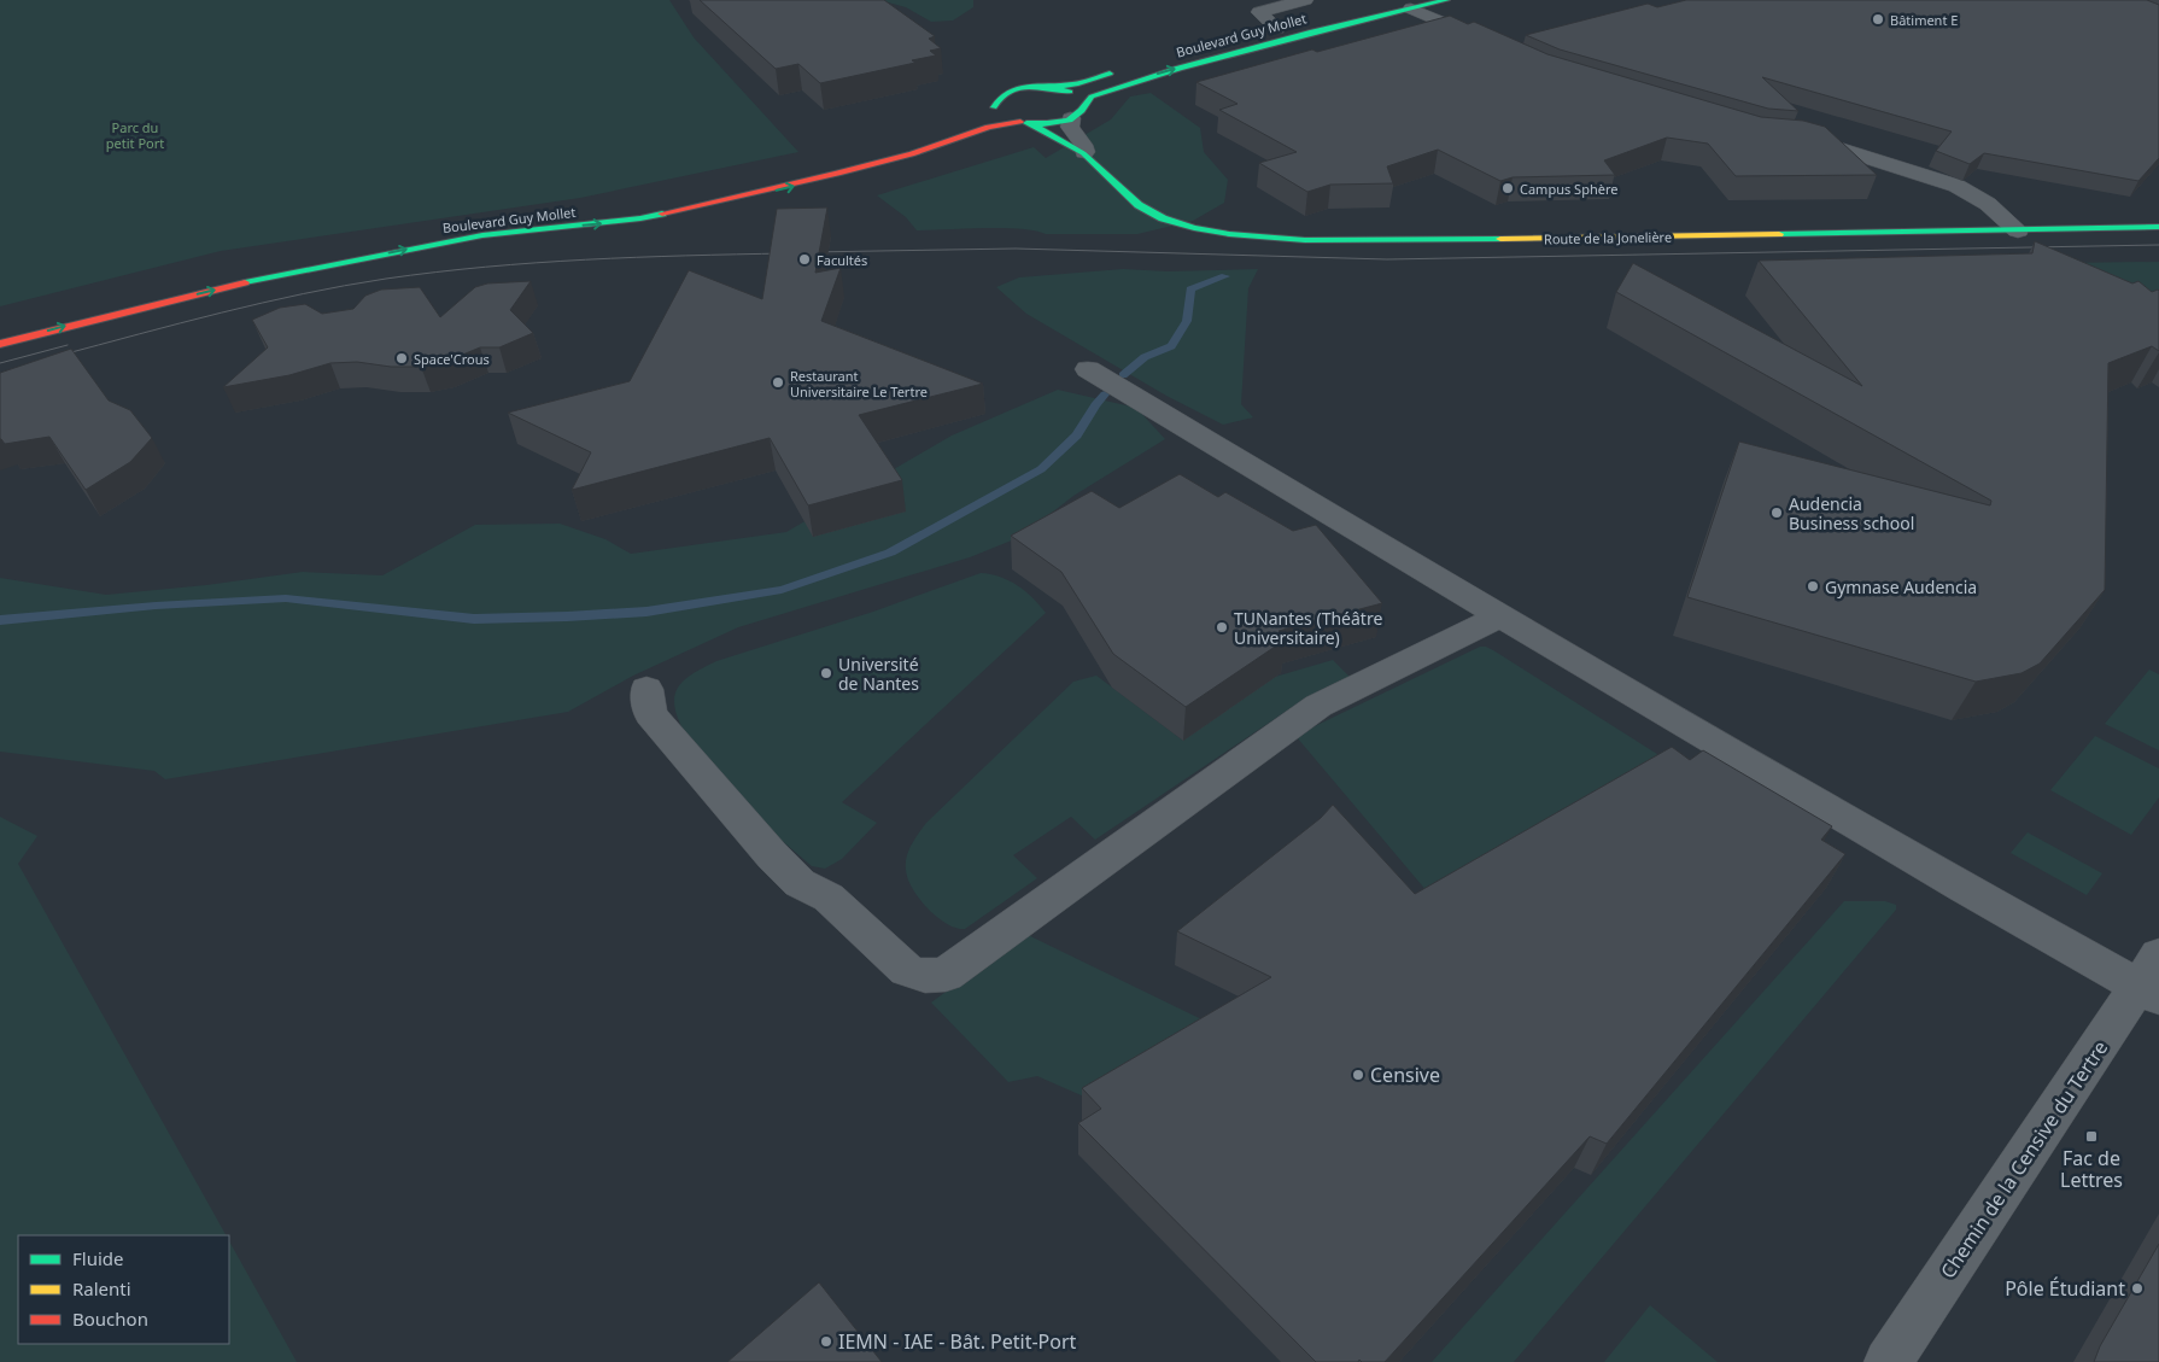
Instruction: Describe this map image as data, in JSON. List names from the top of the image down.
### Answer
{
  "streets": {
    "main road": ["Boulevard Guy Mollet", "Route de la Jonelière"],
    "street": ["Chemin de la Censive du Tertre"]
  },
  "crossings": [
    ["Boulevard Guy Mollet", "Route de la Jonelière"]
  ],
  "parks": ["Parc du petit Port"],
  "places": {
    "other": [
      "Bâtiment E",
      "Campus Sphère",
      "Facultés",
      "Space'Crous",
      "Restaurant Universitaire Le Tertre",
      "Audencia Business school",
      "Gymnase Audencia",
      "TUNantes (Théâtre Universitaire)",
      "Université de Nantes",
      "Censive",
      "Pôle Étudiant",
      "IEMN - IAE - Bât. Petit-Port"
    ],
    "transit": ["Fac de Lettres"]
  },
  "legend": ["Fluide", "Ralenti", "Bouchon"]
}
